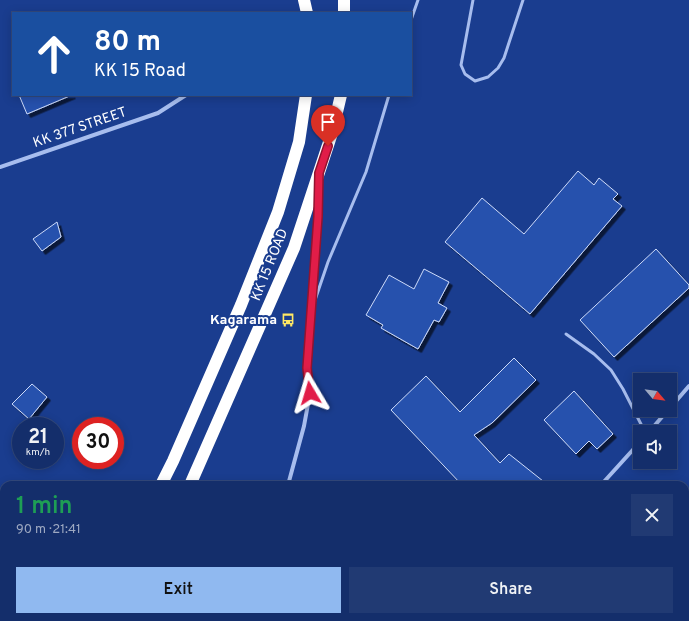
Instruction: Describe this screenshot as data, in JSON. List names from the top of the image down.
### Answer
{
  "streets": {
    "highway": ["KK 15 ROAD"],
    "street": ["KK 377 STREET"]
  },
  "places": {
    "bus stop": ["Kagarama"]
  },
  "north": "bottom right",
  "page": {
    "turn": ["80 m", "KK 15 Road"],
    "speed": "21 km/h",
    "limit": "30",
    "heading": ["1 min", "90 m · 21:41"],
    "buttons": ["Exit", "Share"]
  }
}
